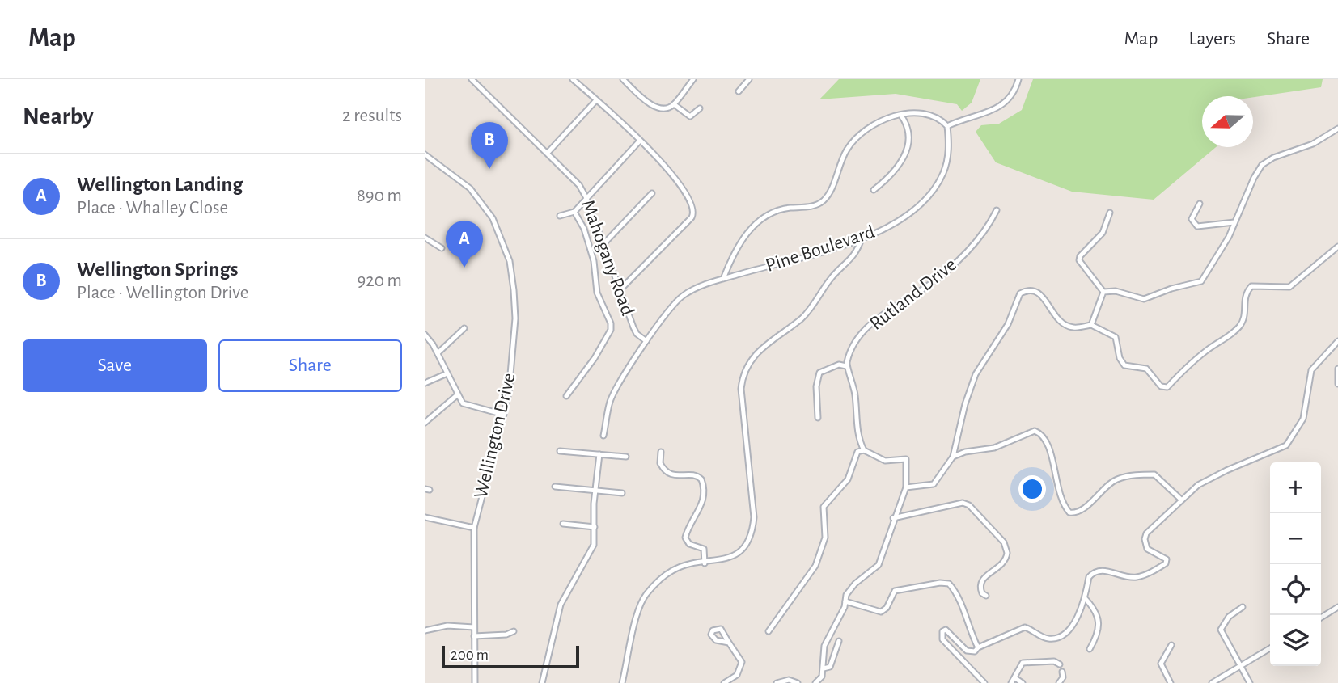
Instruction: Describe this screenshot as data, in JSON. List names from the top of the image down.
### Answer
{
  "streets": {
    "street": [
      "Pine Boulevard",
      "Mahogany Road",
      "Rutland Drive",
      "Wellington Drive"
    ]
  },
  "crossings": [
    ["Pine Boulevard", "Mahogany Road"]
  ],
  "scale_bar": "200 m",
  "north": "left",
  "page": {
    "header": "Map",
    "nav": ["Map", "Layers", "Share"],
    "heading": ["Nearby", "2 results"],
    "pins": ["B", "A"],
    "list": [
      {
        "mark": "A",
        "name": "Wellington Landing",
        "note": "Place · Whalley Close",
        "value": "890 m"
      },
      {
        "mark": "B",
        "name": "Wellington Springs",
        "note": "Place · Wellington Drive",
        "value": "920 m"
      }
    ],
    "buttons": ["Save", "Share"],
    "map_buttons": ["+", "−"],
    "scale": "200 m"
  }
}
